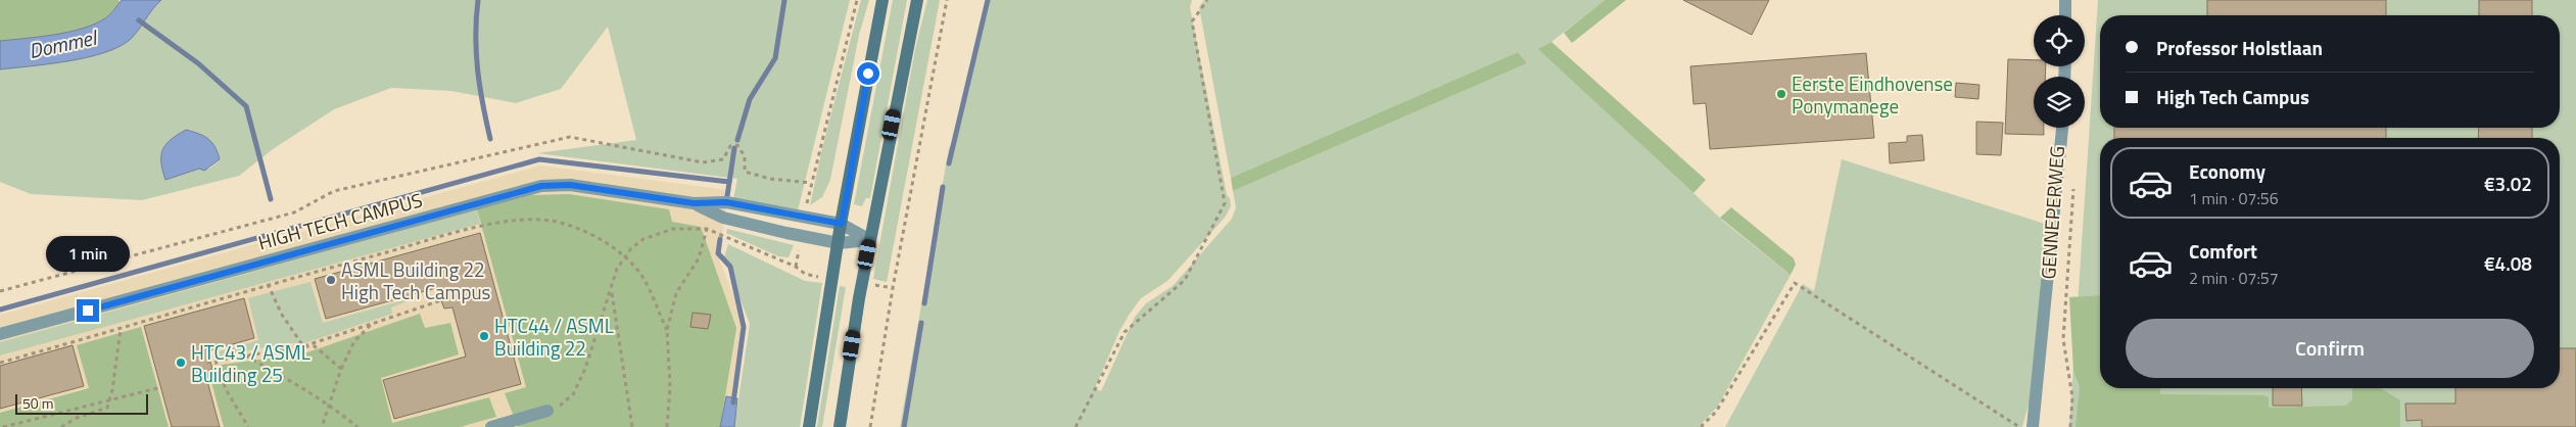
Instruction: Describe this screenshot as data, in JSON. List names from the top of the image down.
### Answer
{
  "streets": {
    "street": ["GENNEPERWEG", "HIGH TECH CAMPUS"]
  },
  "water": ["Dommel"],
  "places": [
    "Eerste Eindhovense Ponymanege",
    "ASML Building 22 High Tech Campus",
    "HTC44 / ASML Building 22",
    "HTC43 / ASML Building 25"
  ],
  "scale_bar": "50 m",
  "page": {
    "banner": ["Professor Holstlaan", "High Tech Campus"],
    "list": [
      {
        "name": "Economy",
        "note": "1 min · 07:56",
        "value": "€3.02"
      },
      {
        "name": "Comfort",
        "note": "2 min · 07:57",
        "value": "€4.08"
      }
    ],
    "bubble": "1 min",
    "buttons": "Confirm",
    "scale": "50 m"
  }
}
